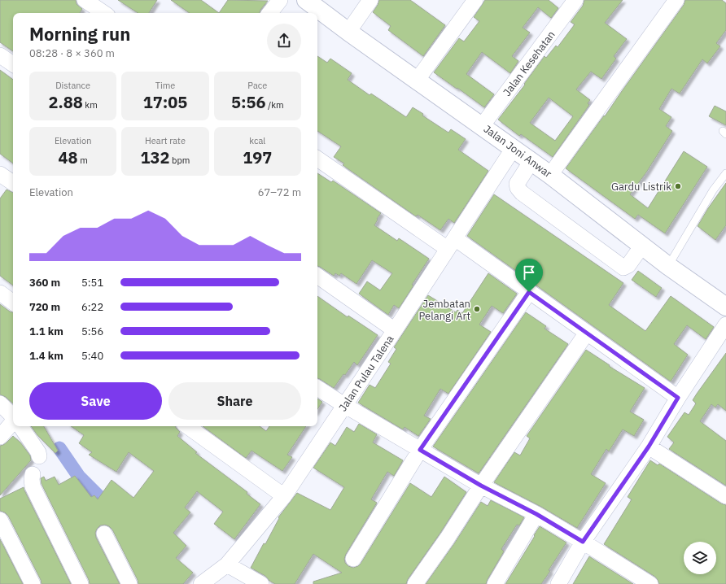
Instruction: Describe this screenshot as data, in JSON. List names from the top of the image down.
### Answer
{
  "streets": {
    "main road": ["Jalan Joni Anwar"],
    "street": ["Jalan Kesehatan", "Jalan Pulau Talena"]
  },
  "crossings": [
    ["Jalan Kesehatan", "Jalan Joni Anwar"],
    ["Jalan Joni Anwar", "Jalan Pulau Talena"]
  ],
  "places": ["Gardu Listrik", "Jembatan Pelangi Art"],
  "page": {
    "heading": ["Morning run", "08:28 · 8 × 360 m"],
    "stats": [
      ["Distance", "2.88 km"],
      ["Time", "17:05"],
      ["Pace", "5:56 /km"],
      ["Elevation", "48 m"],
      ["Heart rate", "132 bpm"],
      ["kcal", "197"]
    ],
    "chart": ["Elevation", "67–72 m"],
    "list": [
      {
        "name": "360 m",
        "note": "5:51"
      },
      {
        "name": "720 m",
        "note": "6:22"
      },
      {
        "name": "1.1 km",
        "note": "5:56"
      },
      {
        "name": "1.4 km",
        "note": "5:40"
      }
    ],
    "buttons": ["Save", "Share"]
  }
}
